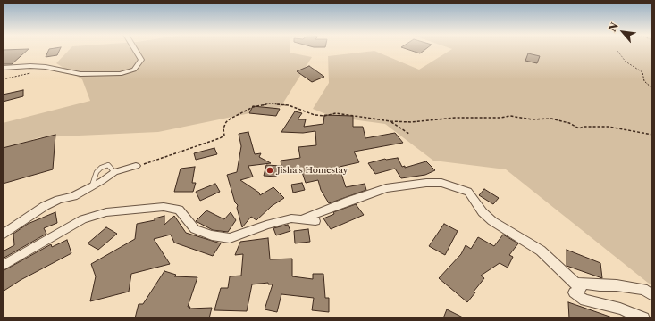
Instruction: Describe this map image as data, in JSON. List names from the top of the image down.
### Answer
{
  "places": ["Jisha's Homestay"],
  "north": "top left"
}
